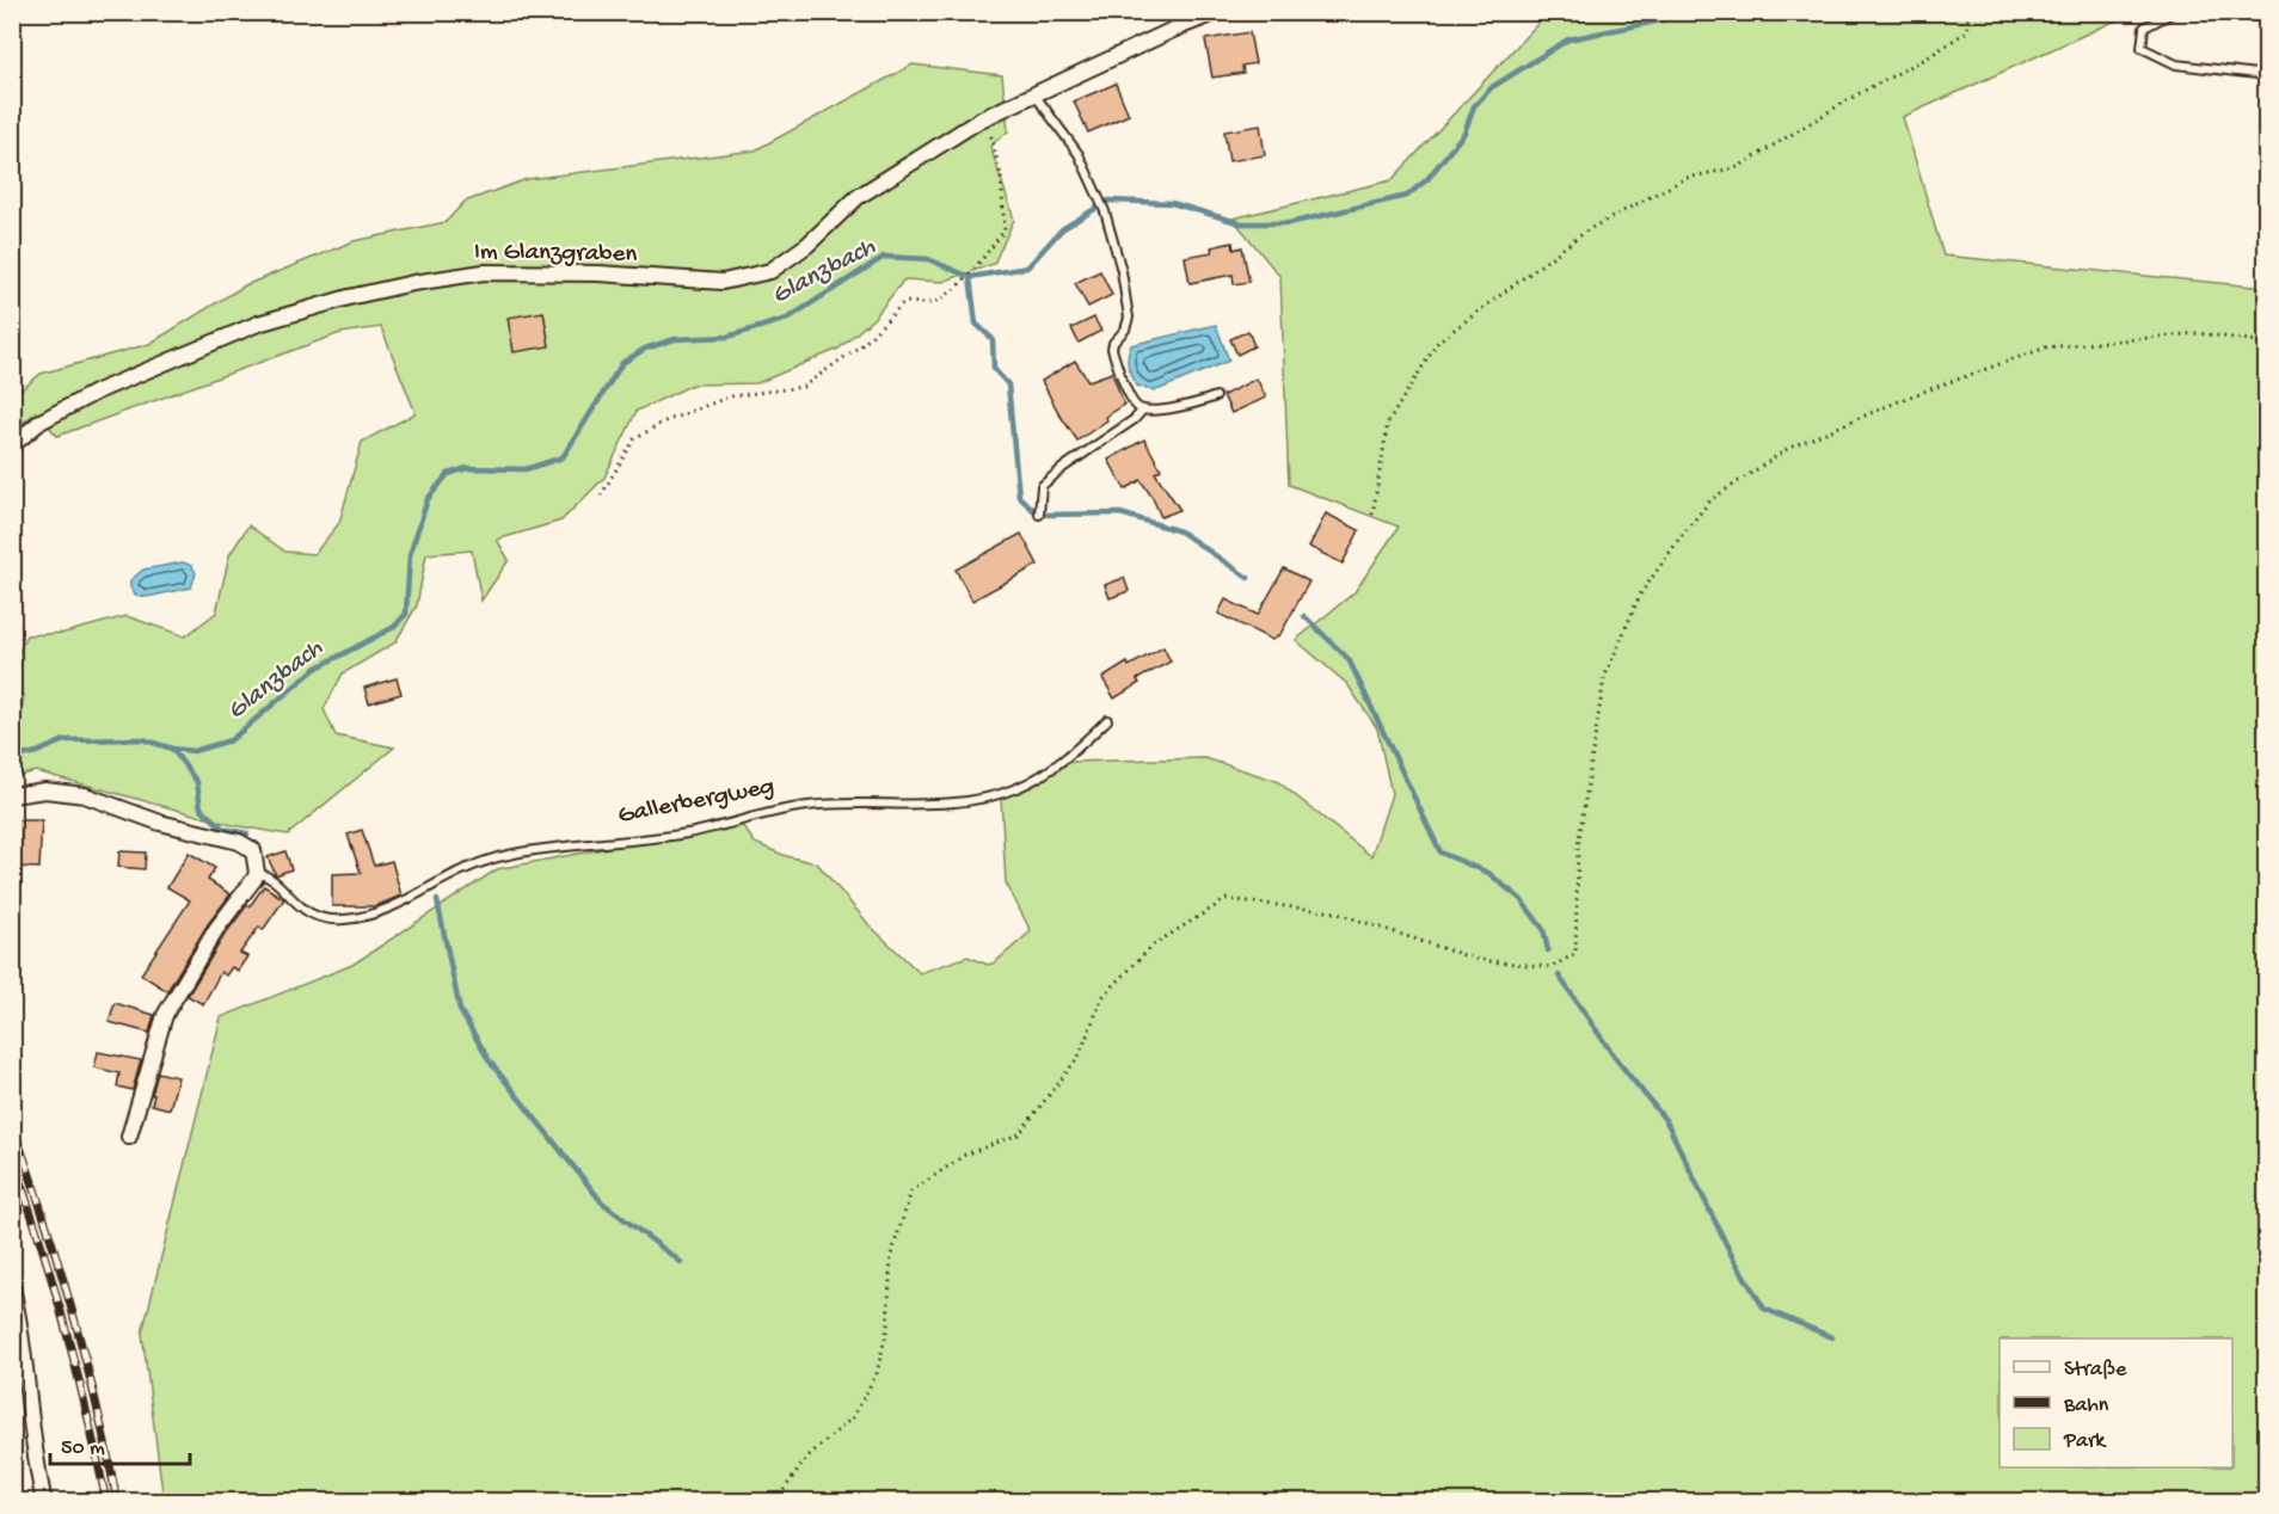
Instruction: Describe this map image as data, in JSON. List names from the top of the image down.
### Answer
{
  "streets": {
    "street": ["Im Glanzgraben", "Gallerbergweg"]
  },
  "water": ["Glanzbach"],
  "legend": ["Straße", "Bahn", "Park"],
  "scale_bar": "50 m"
}
